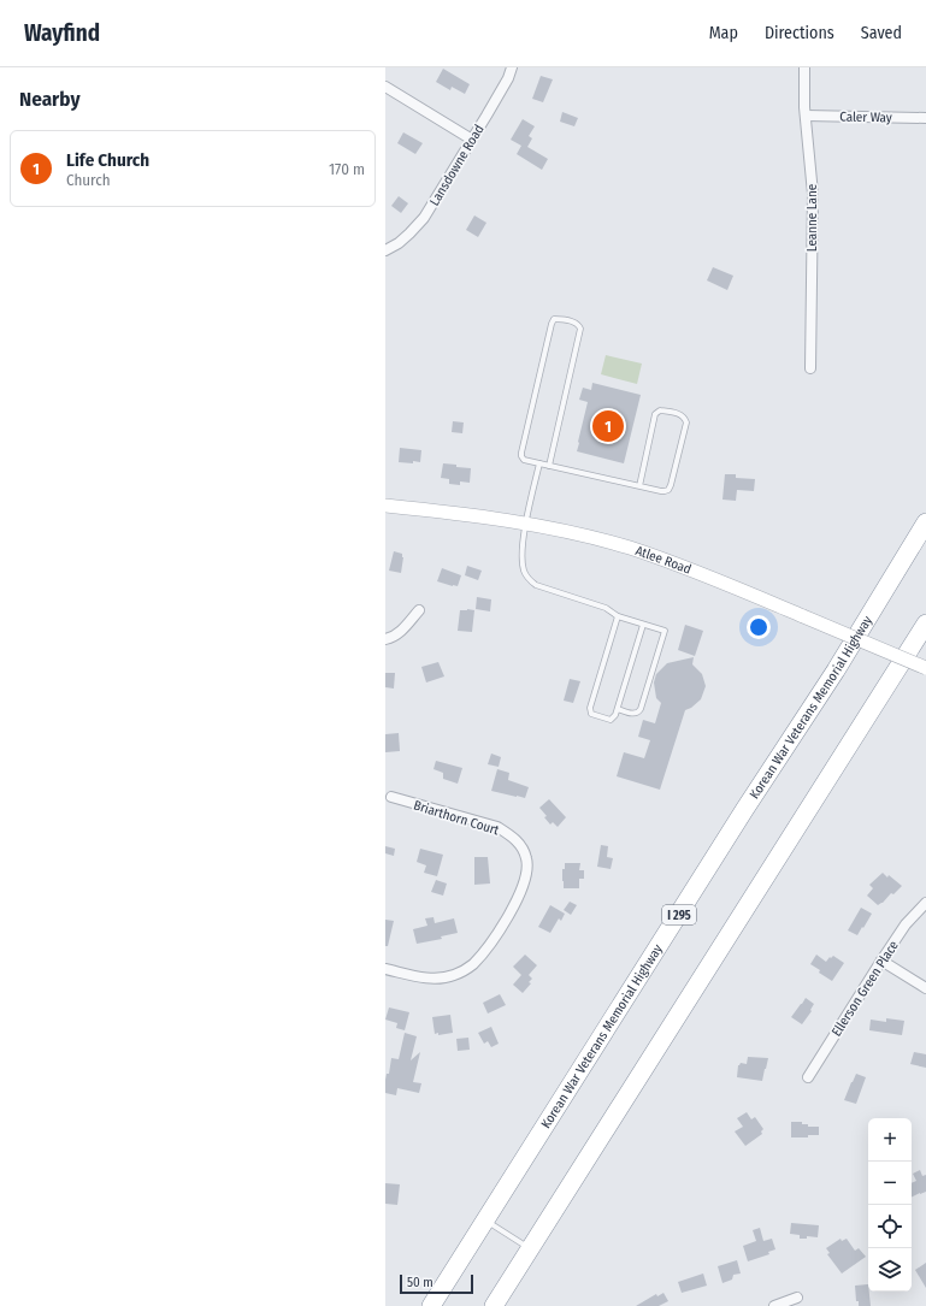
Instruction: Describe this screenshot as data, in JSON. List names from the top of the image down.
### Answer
{
  "streets": {
    "highway": ["Korean War Veterans Memorial Highway", "I 295"],
    "main road": ["Atlee Road"],
    "street": [
      "Caler Way",
      "Lansdowne Road",
      "Leanne Lane",
      "Briarthorn Court",
      "Ellerson Green Place"
    ]
  },
  "crossings": [
    ["Caler Way", "Leanne Lane"]
  ],
  "scale_bar": "50 m",
  "page": {
    "header": "Wayfind",
    "nav": ["Map", "Directions", "Saved"],
    "heading": "Nearby",
    "list": [
      {
        "mark": "1",
        "name": "Life Church",
        "note": "Church",
        "value": "170 m"
      }
    ],
    "pins": "1",
    "map_buttons": ["+", "−"],
    "scale": "50 m"
  }
}
